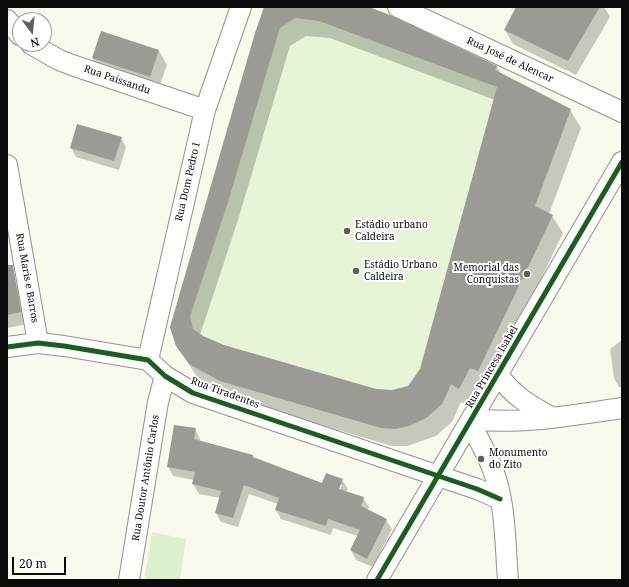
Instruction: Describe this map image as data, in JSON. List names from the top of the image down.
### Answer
{
  "streets": {
    "street": [
      "Rua José de Alencar",
      "Rua Paissandu",
      "Rua Dom Pedro I",
      "Rua Maris e Barros",
      "Rua Princesa Isabel",
      "Rua Tiradentes",
      "Rua Doutor Antônio Carlos"
    ]
  },
  "crossings": [
    ["Rua Paissandu", "Rua Dom Pedro I"],
    ["Rua Dom Pedro I", "Rua Tiradentes"],
    ["Rua Princesa Isabel", "Rua Tiradentes"],
    ["Rua Tiradentes", "Rua Doutor Antônio Carlos"]
  ],
  "places": [
    "Estádio urbano Caldeira",
    "Estádio Urbano Caldeira",
    "Memorial das Conquistas",
    "Monumento do Zito"
  ],
  "scale_bar": "20 m",
  "north": "bottom"
}
